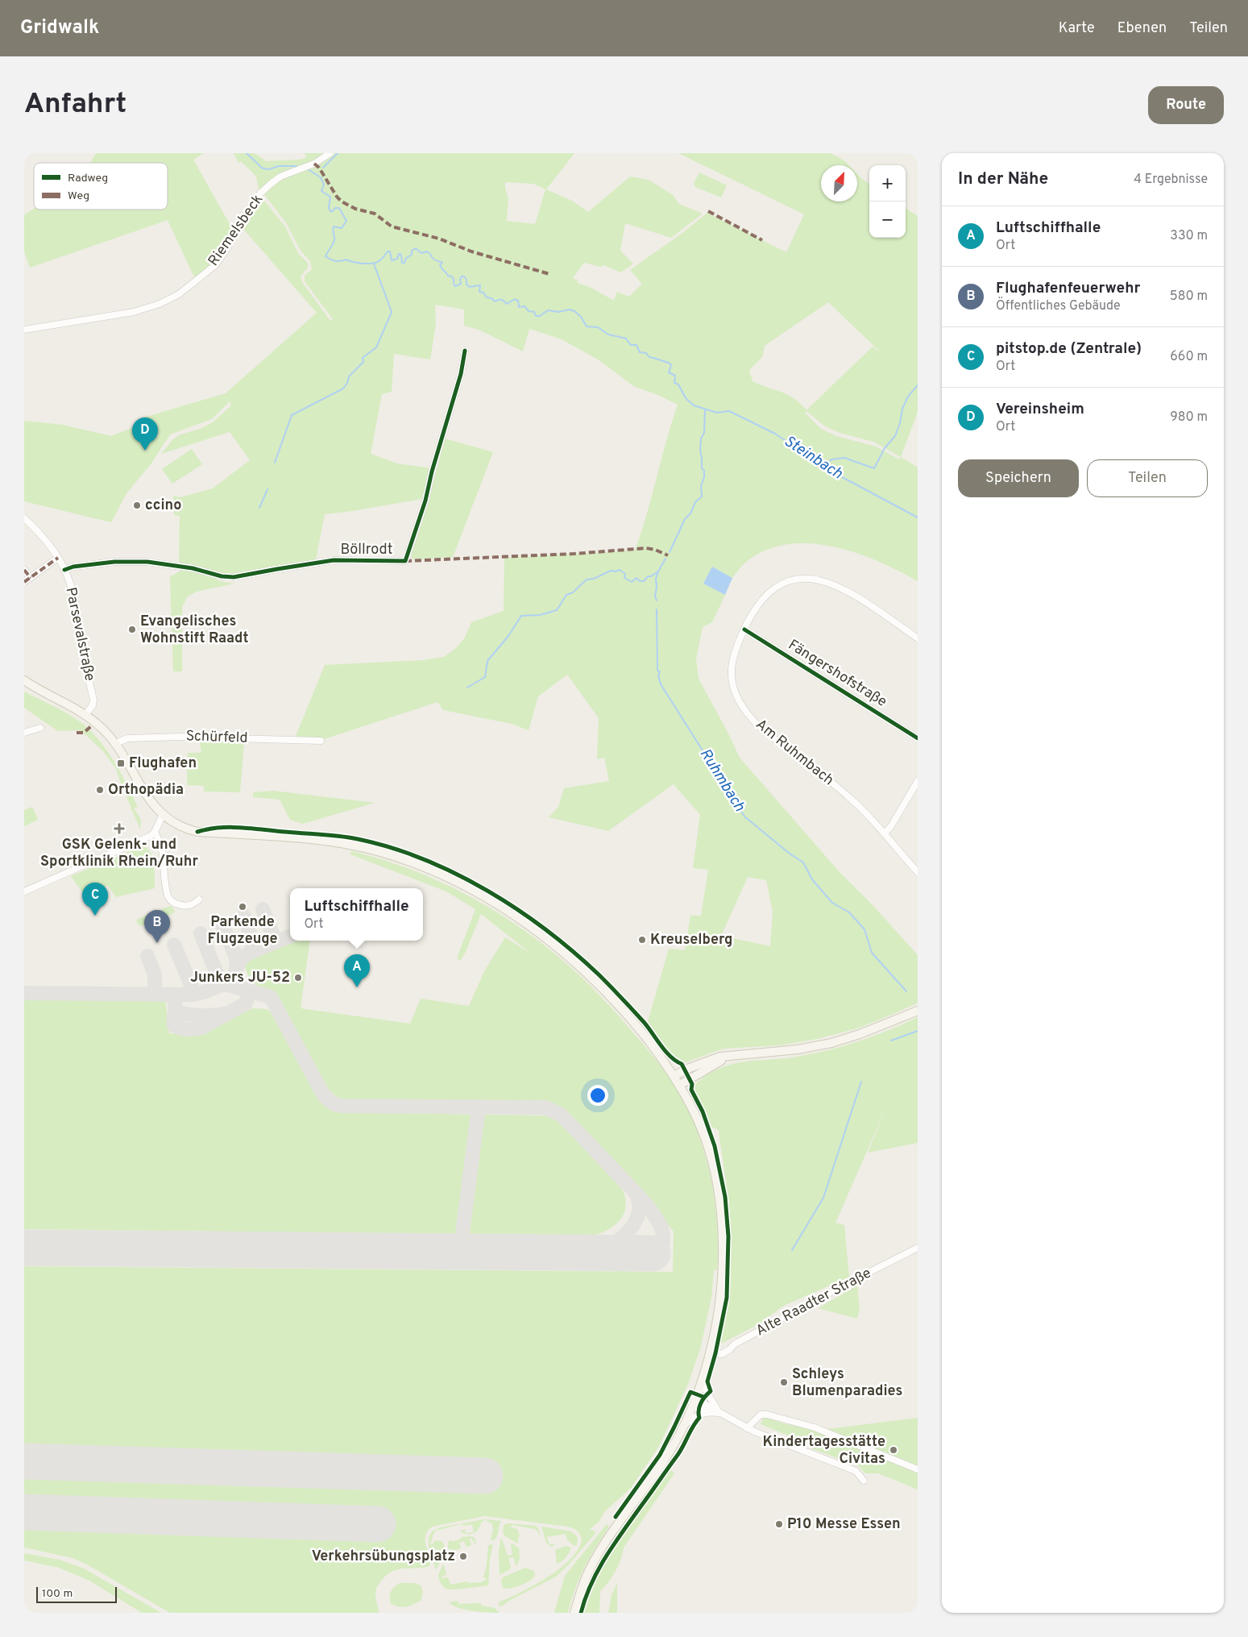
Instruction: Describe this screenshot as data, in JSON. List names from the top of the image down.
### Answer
{
  "streets": {
    "street": [
      "Riemelsbeck",
      "Böllrodt",
      "Parsevalstraße",
      "Fängershofstraße",
      "Schürfeld",
      "Am Ruhmbach",
      "Alte Raadter Straße"
    ]
  },
  "crossings": [
    ["Böllrodt", "Parsevalstraße"],
    ["Fängershofstraße", "Am Ruhmbach"]
  ],
  "water": ["Steinbach", "Ruhmbach"],
  "places": {
    "other": [
      "ccino",
      "Evangelisches Wohnstift Raadt",
      "Orthopädia",
      "Parkende Flugzeuge",
      "Kreuselberg",
      "Junkers JU-52",
      "Schleys Blumenparadies",
      "Kindertagesstätte Civitas",
      "P10 Messe Essen",
      "Verkehrsübungsplatz"
    ],
    "transit": ["Flughafen"],
    "health": ["GSK Gelenk- und Sportklinik Rhein/Ruhr"]
  },
  "legend": ["Radweg", "Weg"],
  "scale_bar": "100 m",
  "north": "top right",
  "page": {
    "header": "Gridwalk",
    "nav": ["Karte", "Ebenen", "Teilen"],
    "buttons": [
      "Route",
      ["Speichern", "Teilen"]
    ],
    "title": "Anfahrt",
    "heading": ["In der Nähe", "4 Ergebnisse"],
    "map_buttons": ["+", "−"],
    "list": [
      {
        "mark": "A",
        "name": "Luftschiffhalle",
        "note": "Ort",
        "value": "330 m"
      },
      {
        "mark": "B",
        "name": "Flughafenfeuerwehr",
        "note": "Öffentliches Gebäude",
        "value": "580 m"
      },
      {
        "mark": "C",
        "name": "pitstop.de (Zentrale)",
        "note": "Ort",
        "value": "660 m"
      },
      {
        "mark": "D",
        "name": "Vereinsheim",
        "note": "Ort",
        "value": "980 m"
      }
    ],
    "pins": [
      "D",
      "C",
      "B",
      "A"
    ],
    "popup": ["Luftschiffhalle", "Ort"],
    "scale": "100 m"
  }
}
